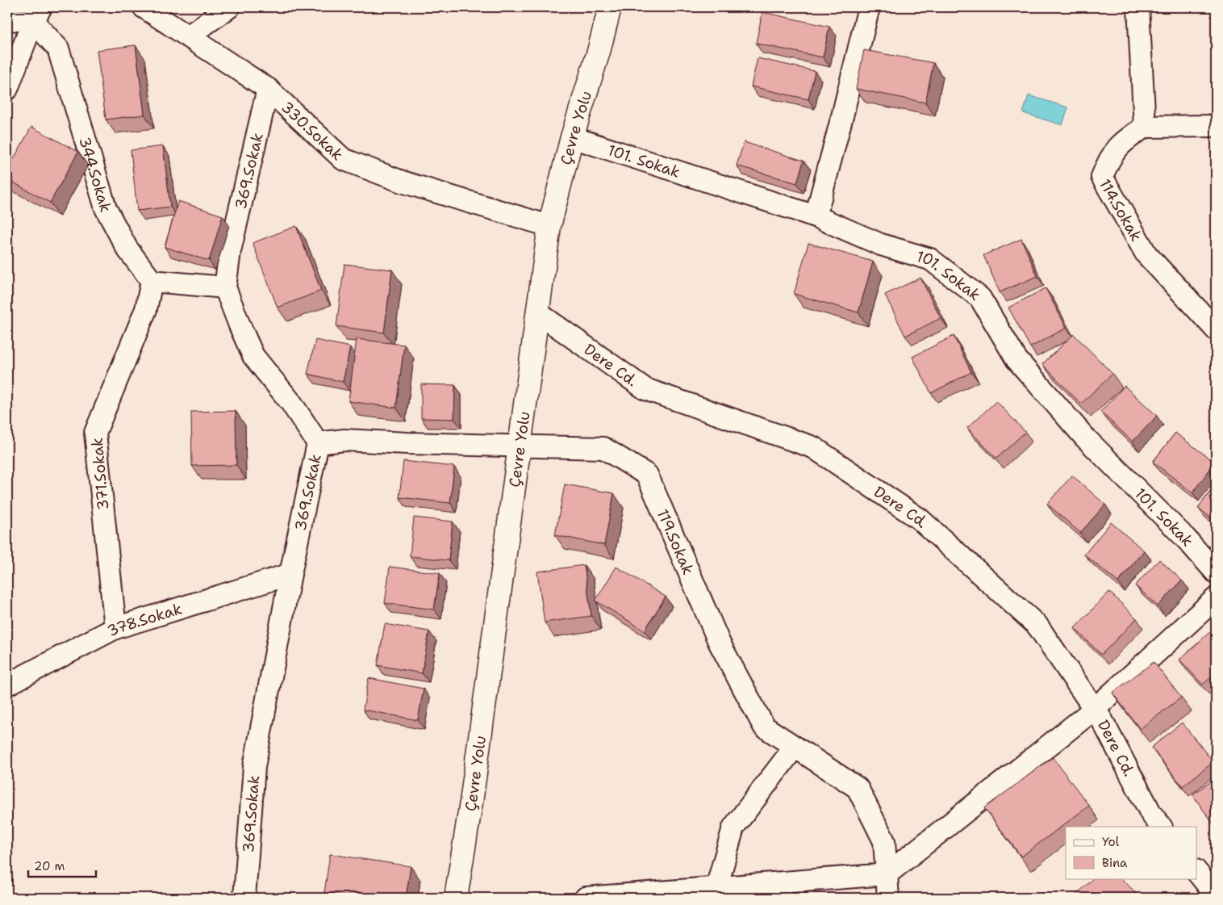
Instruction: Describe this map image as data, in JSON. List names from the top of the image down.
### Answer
{
  "streets": {
    "street": [
      "Çevre Yolu",
      "330.Sokak",
      "101. Sokak",
      "369.Sokak",
      "344.Sokak",
      "114.Sokak",
      "Dere Cd.",
      "371.Sokak",
      "119.Sokak",
      "378.Sokak"
    ]
  },
  "crossings": [
    ["Çevre Yolu", "330.Sokak"],
    ["Çevre Yolu", "101. Sokak"],
    ["Çevre Yolu", "Dere Cd."],
    ["Çevre Yolu", "119.Sokak"],
    ["330.Sokak", "369.Sokak"],
    ["369.Sokak", "119.Sokak"],
    ["369.Sokak", "378.Sokak"],
    ["344.Sokak", "371.Sokak"],
    ["371.Sokak", "378.Sokak"]
  ],
  "legend": ["Yol", "Bina"],
  "scale_bar": "20 m"
}
